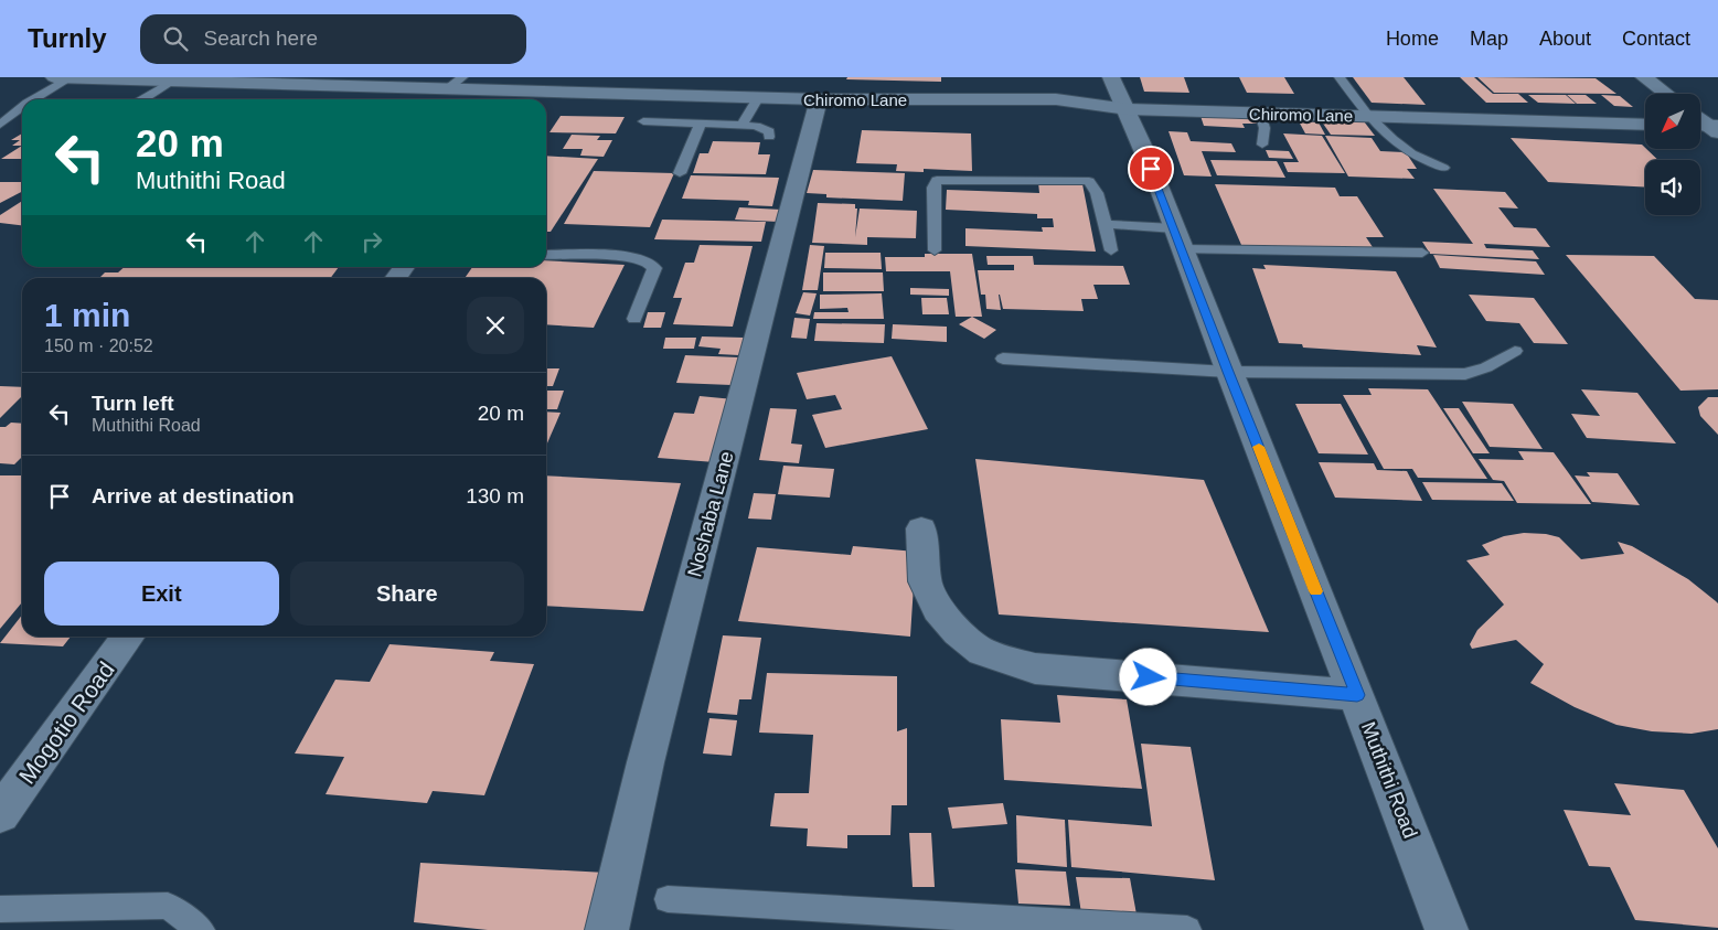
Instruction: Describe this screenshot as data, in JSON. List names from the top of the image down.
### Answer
{
  "streets": {
    "street": [
      "Chiromo Lane",
      "Noshaba Lane",
      "Mogotio Road",
      "Muthithi Road"
    ]
  },
  "crossings": [
    ["Chiromo Lane", "Noshaba Lane"],
    ["Chiromo Lane", "Muthithi Road"]
  ],
  "north": "bottom left",
  "page": {
    "header": "Turnly",
    "search": "Search here",
    "nav": [
      "Home",
      "Map",
      "About",
      "Contact"
    ],
    "turn": ["20 m", "Muthithi Road"],
    "heading": ["1 min", "150 m · 20:52"],
    "list": [
      {
        "name": "Turn left",
        "note": "Muthithi Road",
        "value": "20 m"
      },
      {
        "name": "Arrive at destination",
        "value": "130 m"
      }
    ],
    "buttons": ["Exit", "Share"]
  }
}
